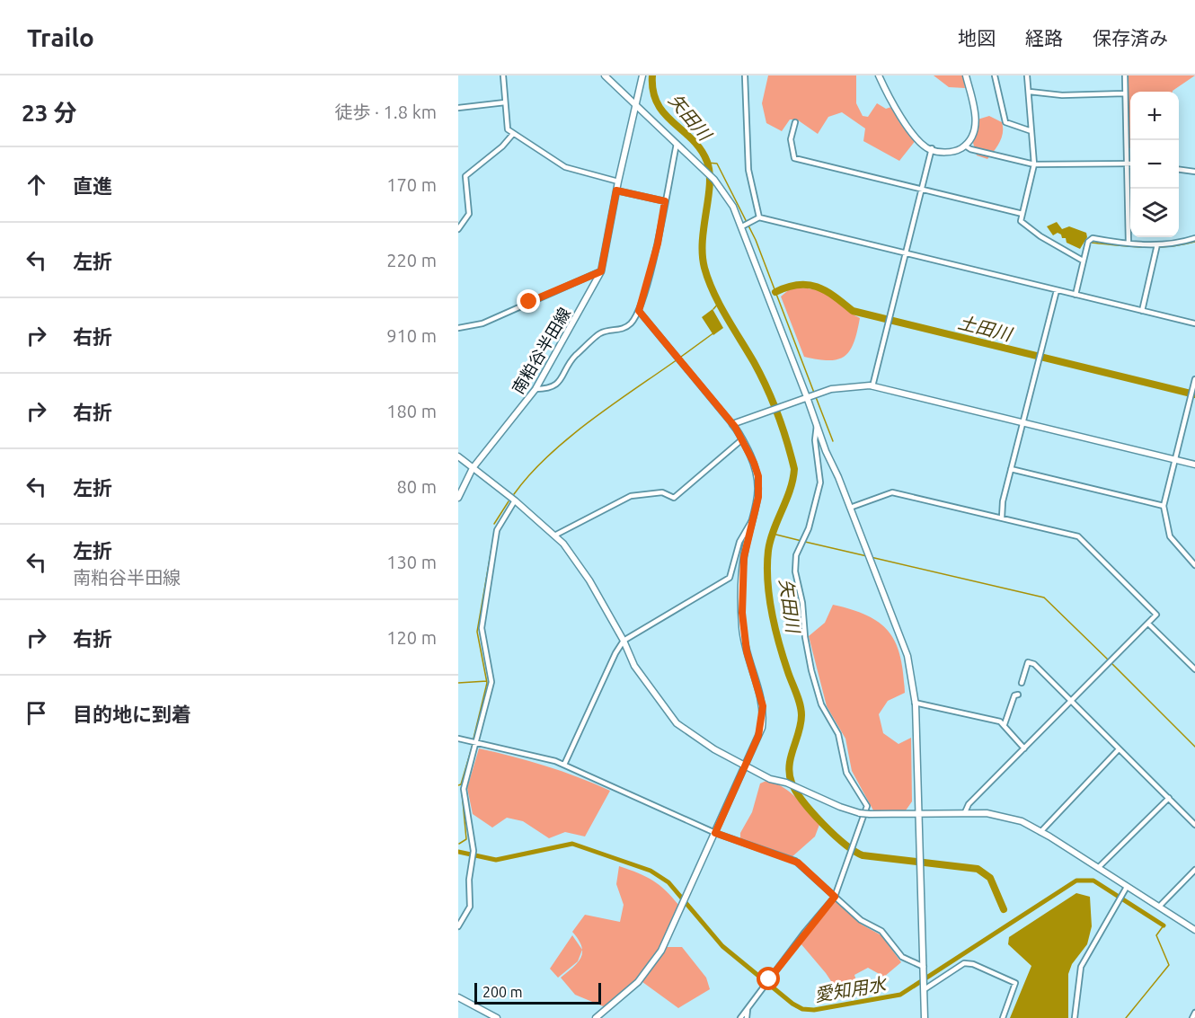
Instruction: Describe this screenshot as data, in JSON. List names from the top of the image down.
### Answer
{
  "streets": {
    "street": ["南粕谷半田線"]
  },
  "water": ["矢田川", "土田川", "愛知用水"],
  "scale_bar": "200 m",
  "page": {
    "header": "Trailo",
    "nav": ["地図", "経路", "保存済み"],
    "heading": ["23 分", "徒歩 · 1.8 km"],
    "map_buttons": ["+", "−"],
    "list": [
      ["直進", "170 m"],
      ["左折", "220 m"],
      ["右折", "910 m"],
      ["右折", "180 m"],
      ["左折", "80 m"],
      ["左折", "南粕谷半田線", "130 m"],
      ["右折", "120 m"],
      "目的地に到着"
    ],
    "scale": "200 m"
  }
}
